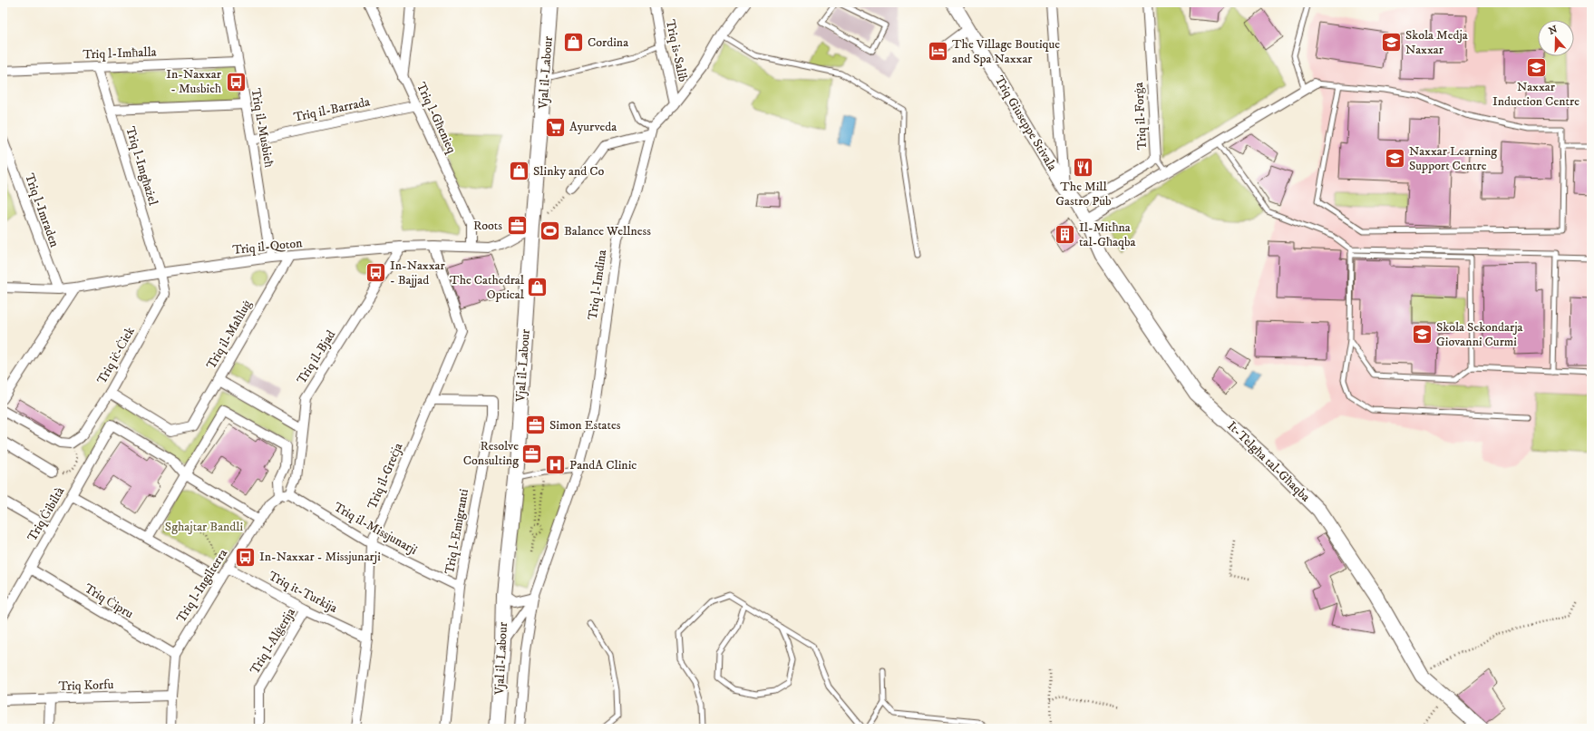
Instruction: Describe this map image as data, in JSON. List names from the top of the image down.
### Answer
{
  "streets": {
    "main road": ["Vjal il-Labour"],
    "street": [
      "Triq is-Salib",
      "Triq l-Imħalla",
      "Triq il-Barrada",
      "Triq il-Forġa",
      "Triq l-Għenieq",
      "Triq Giuseppe Stivala",
      "Triq il-Musbieħ",
      "Triq l-Imgħażel",
      "Triq l-Imraden",
      "Triq il-Qoton",
      "Triq l-Imdina",
      "Triq il-Maħluġ",
      "Triq iċ-Ċiek",
      "Triq il-Bjad",
      "It-Telgħa tal-Għaqba",
      "Triq il-Greċja",
      "Triq Ġibiltà",
      "Triq il-Missjunarji",
      "Triq l-Emigranti",
      "Triq l-Ingilterra",
      "Triq it-Turkija",
      "Triq Ċipru",
      "Triq l-Alġerija",
      "Triq Korfu"
    ]
  },
  "crossings": [
    ["Triq is-Salib", "Triq l-Imdina"],
    ["Triq l-Imħalla", "Triq il-Musbieħ"],
    ["Triq l-Imħalla", "Triq l-Imgħażel"],
    ["Vjal il-Labour", "Triq il-Qoton"],
    ["Vjal il-Labour", "Triq l-Imdina"],
    ["Triq il-Barrada", "Triq l-Għenieq"],
    ["Triq il-Barrada", "Triq il-Musbieħ"],
    ["Triq il-Forġa", "It-Telgħa tal-Għaqba"],
    ["Triq l-Għenieq", "Triq il-Qoton"],
    ["Triq Giuseppe Stivala", "It-Telgħa tal-Għaqba"],
    ["Triq il-Musbieħ", "Triq il-Qoton"],
    ["Triq l-Imgħażel", "Triq il-Qoton"],
    ["Triq l-Imgħażel", "Triq iċ-Ċiek"],
    ["Triq l-Imraden", "Triq il-Qoton"],
    ["Triq il-Qoton", "Triq il-Maħluġ"],
    ["Triq il-Qoton", "Triq iċ-Ċiek"],
    ["Triq il-Qoton", "Triq il-Bjad"],
    ["Triq il-Qoton", "Triq il-Greċja"],
    ["Triq il-Maħluġ", "Triq iċ-Ċiek"],
    ["Triq il-Bjad", "Triq il-Missjunarji"],
    ["Triq il-Greċja", "Triq il-Missjunarji"],
    ["Triq il-Greċja", "Triq l-Emigranti"],
    ["Triq il-Greċja", "Triq it-Turkija"],
    ["Triq Ġibiltà", "Triq Ċipru"],
    ["Triq il-Missjunarji", "Triq l-Emigranti"],
    ["Triq l-Ingilterra", "Triq it-Turkija"],
    ["Triq l-Ingilterra", "Triq Ċipru"],
    ["Triq l-Ingilterra", "Triq Korfu"],
    ["Triq it-Turkija", "Triq l-Alġerija"]
  ],
  "parks": ["Sghajtar Bandli"],
  "places": {
    "shop": ["Cordina", "Slinky and Co", "The Cathedral Optical"],
    "school or university": [
      "Skola Medja Naxxar",
      "Naxxar Induction Centre",
      "Naxxar Learning Support Centre",
      "Skola Sekondarja Giovanni Curmi"
    ],
    "hotel": ["The Village Boutique and Spa Naxxar"],
    "bus stop": ["In-Naxxar - Musbieħ", "In-Naxxar - Bajjad", "In-Naxxar - Missjunarji"],
    "supermarket": ["Ayurveda"],
    "restaurant": ["The Mill Gastro Pub"],
    "office": ["Roots", "Simon Estates", "Resolve Consulting"],
    "sports": ["Balance Wellness"],
    "building": ["Il-Mitħna tal-Għaqba"],
    "hospital": ["PandA Clinic"]
  },
  "north": "top"
}
